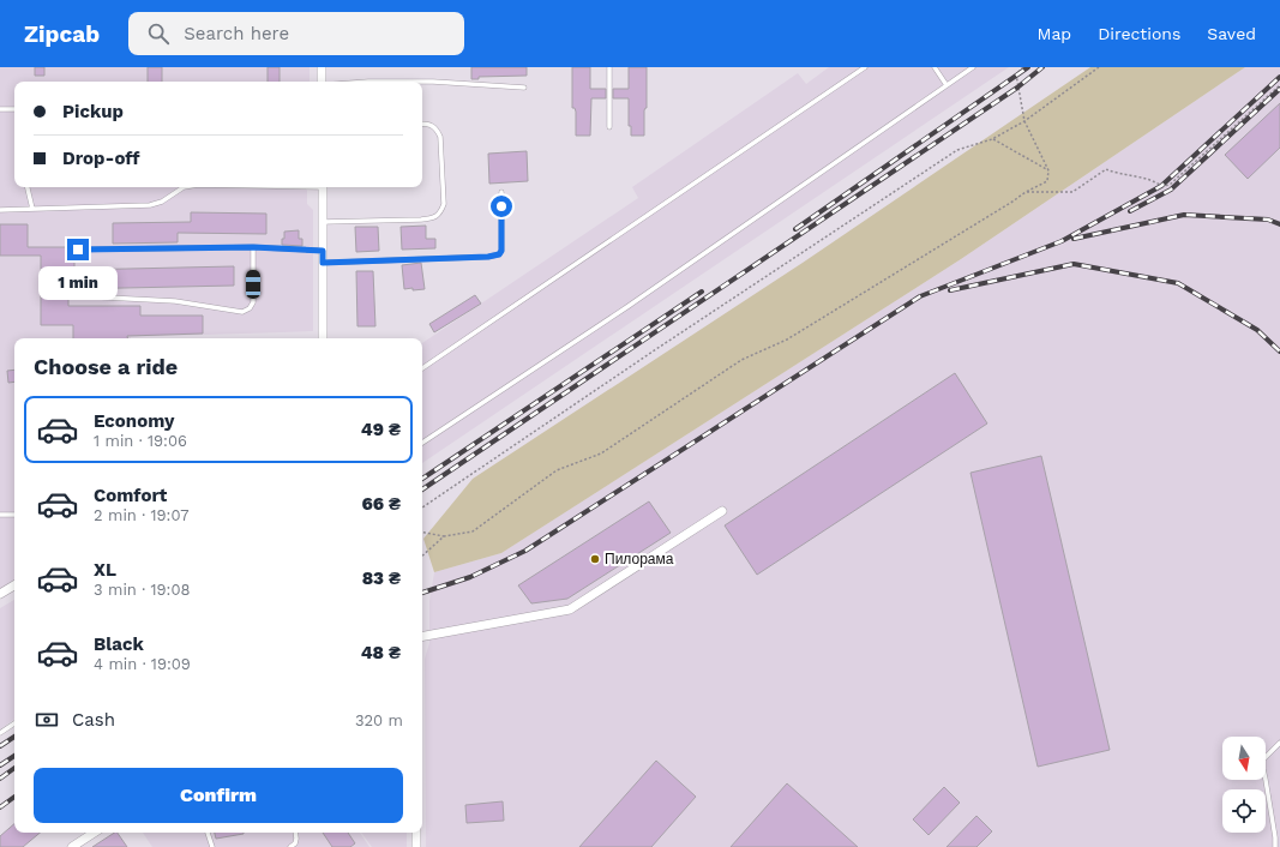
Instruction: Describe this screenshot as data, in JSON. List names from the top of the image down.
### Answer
{
  "places": ["Пилорама"],
  "north": "bottom",
  "page": {
    "header": "Zipcab",
    "search": "Search here",
    "nav": ["Map", "Directions", "Saved"],
    "banner": ["Pickup", "Drop-off"],
    "bubble": "1 min",
    "heading": "Choose a ride",
    "list": [
      {
        "name": "Economy",
        "note": "1 min · 19:06",
        "value": "49 ₴"
      },
      {
        "name": "Comfort",
        "note": "2 min · 19:07",
        "value": "66 ₴"
      },
      {
        "name": "XL",
        "note": "3 min · 19:08",
        "value": "83 ₴"
      },
      {
        "name": "Black",
        "note": "4 min · 19:09",
        "value": "48 ₴"
      }
    ],
    "pay": ["Cash", "320 m"],
    "buttons": "Confirm"
  }
}
